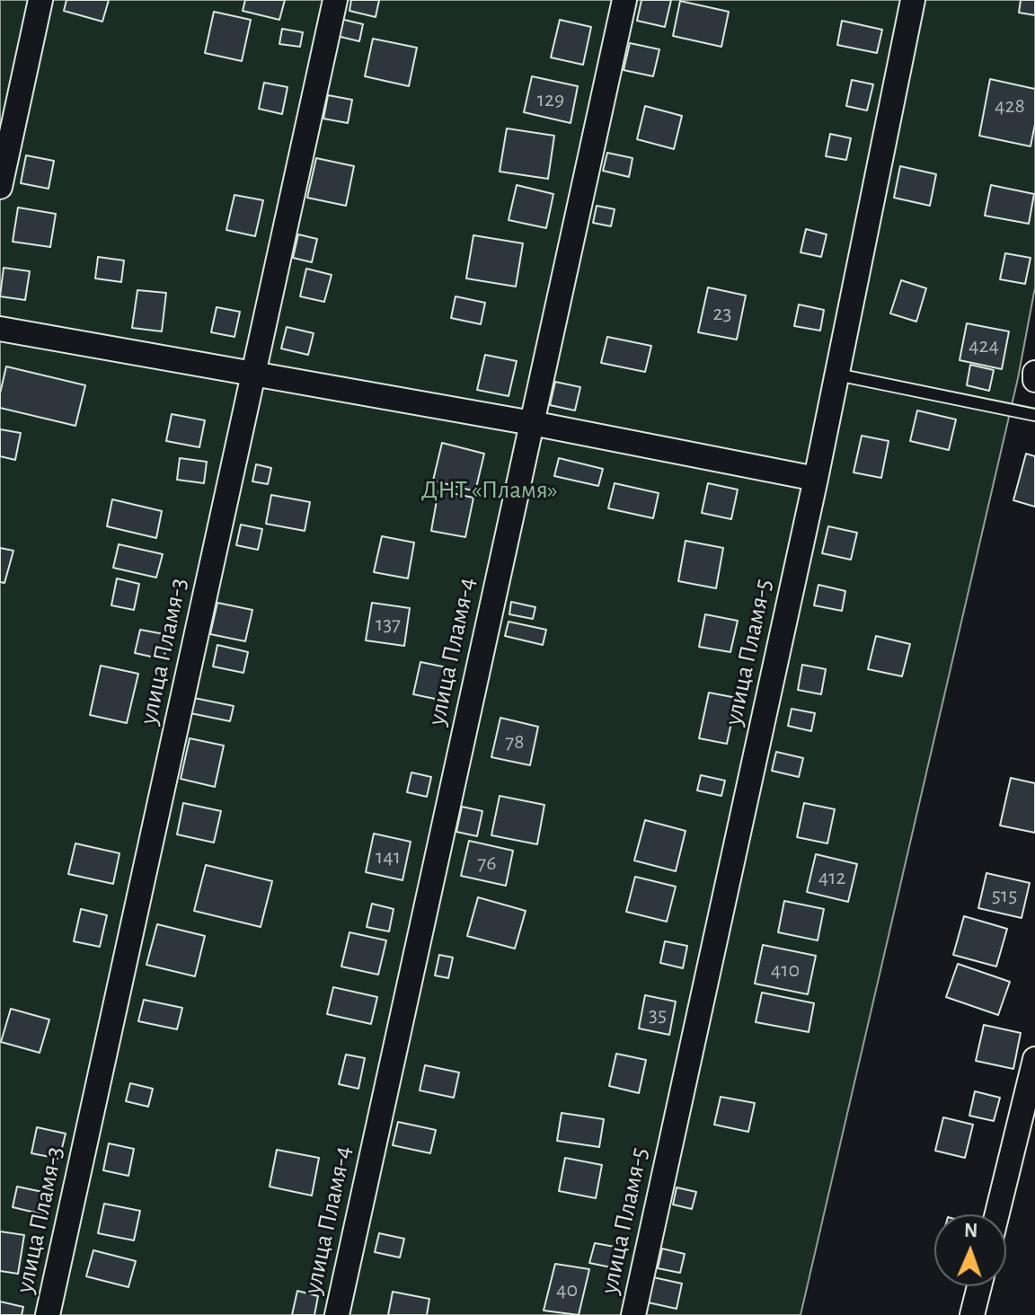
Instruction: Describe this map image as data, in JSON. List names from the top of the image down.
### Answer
{
  "streets": {
    "street": ["улица Пламя-3", "улица Пламя-4", "улица Пламя-5"]
  },
  "parks": ["ДНТ «Пламя»"],
  "house_numbers": [
    "129",
    "428",
    "23",
    "424",
    "137",
    "78",
    "141",
    "76",
    "412",
    "515",
    "410",
    "35",
    "40"
  ],
  "north": "top"
}
